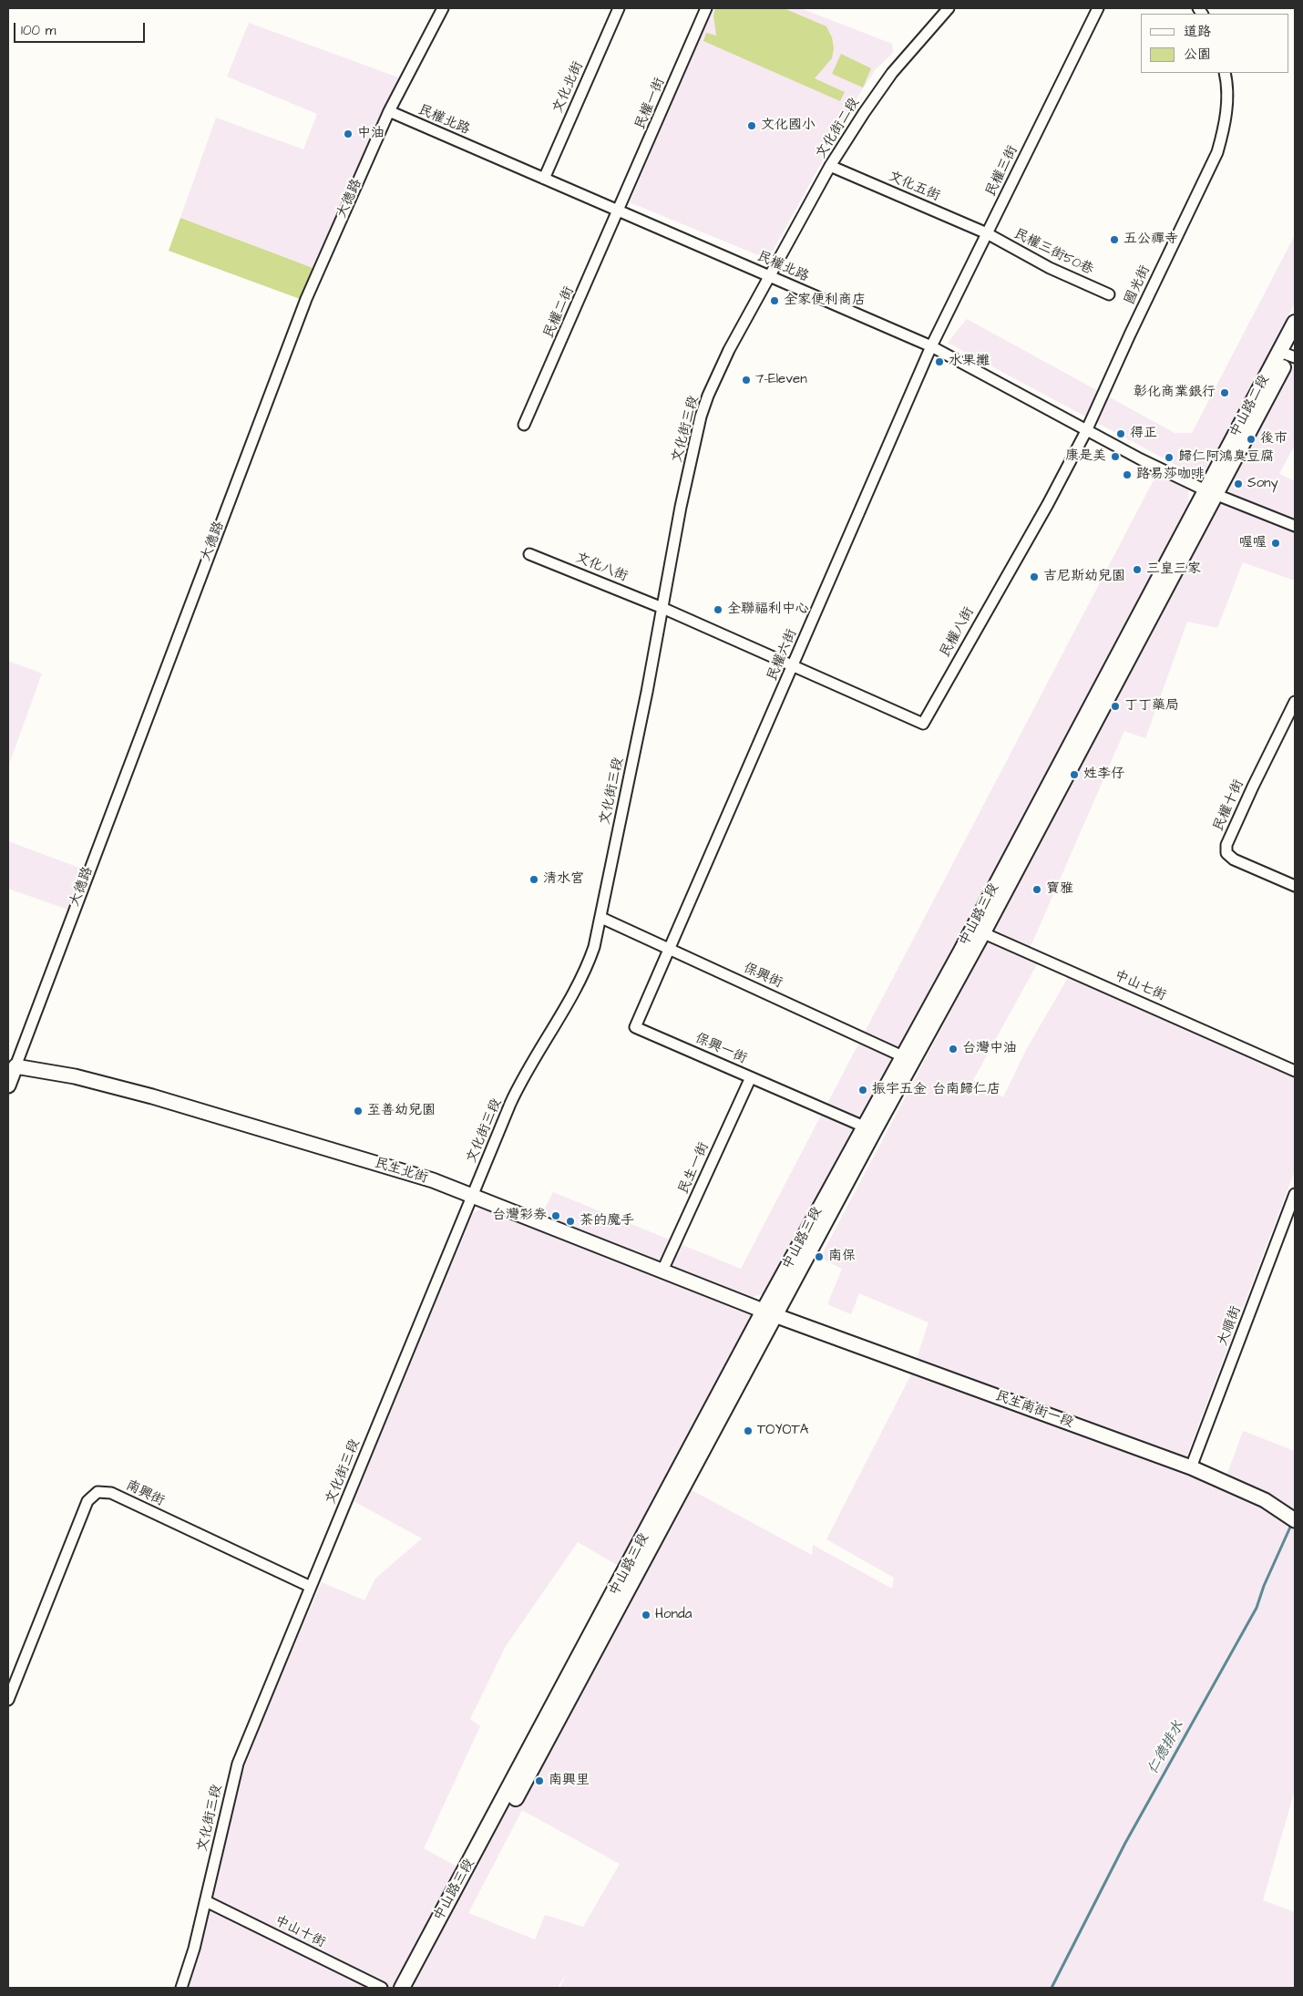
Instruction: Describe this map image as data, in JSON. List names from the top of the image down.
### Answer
{
  "streets": {
    "main road": ["中山路二段", "中山路三段"],
    "street": [
      "文化北街",
      "民權一街",
      "民權北路",
      "文化街二段",
      "民權三街",
      "文化五街",
      "大德路",
      "民權三街50巷",
      "國光街",
      "民權二街",
      "文化街三段",
      "文化八街",
      "民權八街",
      "民權六街",
      "民權十街",
      "保興街",
      "中山七街",
      "保興一街",
      "民生一街",
      "民生北街",
      "大順街",
      "民生南街一段",
      "南興街",
      "中山十街"
    ]
  },
  "crossings": [
    ["文化北街", "民權北路"],
    ["民權一街", "民權北路"],
    ["民權一街", "民權二街"],
    ["民權北路", "文化街二段"],
    ["民權北路", "民權三街"],
    ["民權北路", "大德路"],
    ["民權北路", "國光街"],
    ["民權北路", "民權二街"],
    ["民權北路", "中山路二段"],
    ["民權北路", "文化街三段"],
    ["民權北路", "民權八街"],
    ["民權北路", "民權六街"],
    ["民權北路", "中山路三段"],
    ["文化街二段", "文化五街"],
    ["文化街二段", "文化街三段"],
    ["民權三街", "文化五街"],
    ["民權三街", "民權三街50巷"],
    ["民權三街", "民權六街"],
    ["文化五街", "民權三街50巷"],
    ["大德路", "民生北街"],
    ["國光街", "民權八街"],
    ["中山路二段", "中山路三段"],
    ["文化街三段", "文化八街"],
    ["文化街三段", "保興街"],
    ["文化街三段", "民生北街"],
    ["文化街三段", "南興街"],
    ["文化街三段", "中山十街"],
    ["文化八街", "民權八街"],
    ["文化八街", "民權六街"],
    ["民權八街", "民權六街"],
    ["民權六街", "保興街"],
    ["民權六街", "保興一街"],
    ["中山路三段", "保興街"],
    ["中山路三段", "中山七街"],
    ["中山路三段", "保興一街"],
    ["中山路三段", "民生北街"],
    ["中山路三段", "民生南街一段"],
    ["保興街", "保興一街"],
    ["保興一街", "民生一街"],
    ["民生一街", "民生北街"],
    ["民生北街", "民生南街一段"],
    ["大順街", "民生南街一段"]
  ],
  "water": ["仁德排水"],
  "places": [
    "文化國小",
    "中油",
    "五公禪寺",
    "全家便利商店",
    "水果攤",
    "7-Eleven",
    "彰化商業銀行",
    "得正",
    "後市",
    "康是美",
    "歸仁阿鴻臭豆腐",
    "路易莎咖啡",
    "Sony",
    "喔喔",
    "三皇三家",
    "吉尼斯幼兒園",
    "全聯福利中心",
    "丁丁藥局",
    "姓李仔",
    "清水宮",
    "寶雅",
    "台灣中油",
    "振宇五金 台南歸仁店",
    "至善幼兒園",
    "台灣彩券",
    "茶的魔手",
    "南保",
    "TOYOTA",
    "Honda",
    "南興里"
  ],
  "legend": ["道路", "公園"],
  "scale_bar": "100 m"
}
